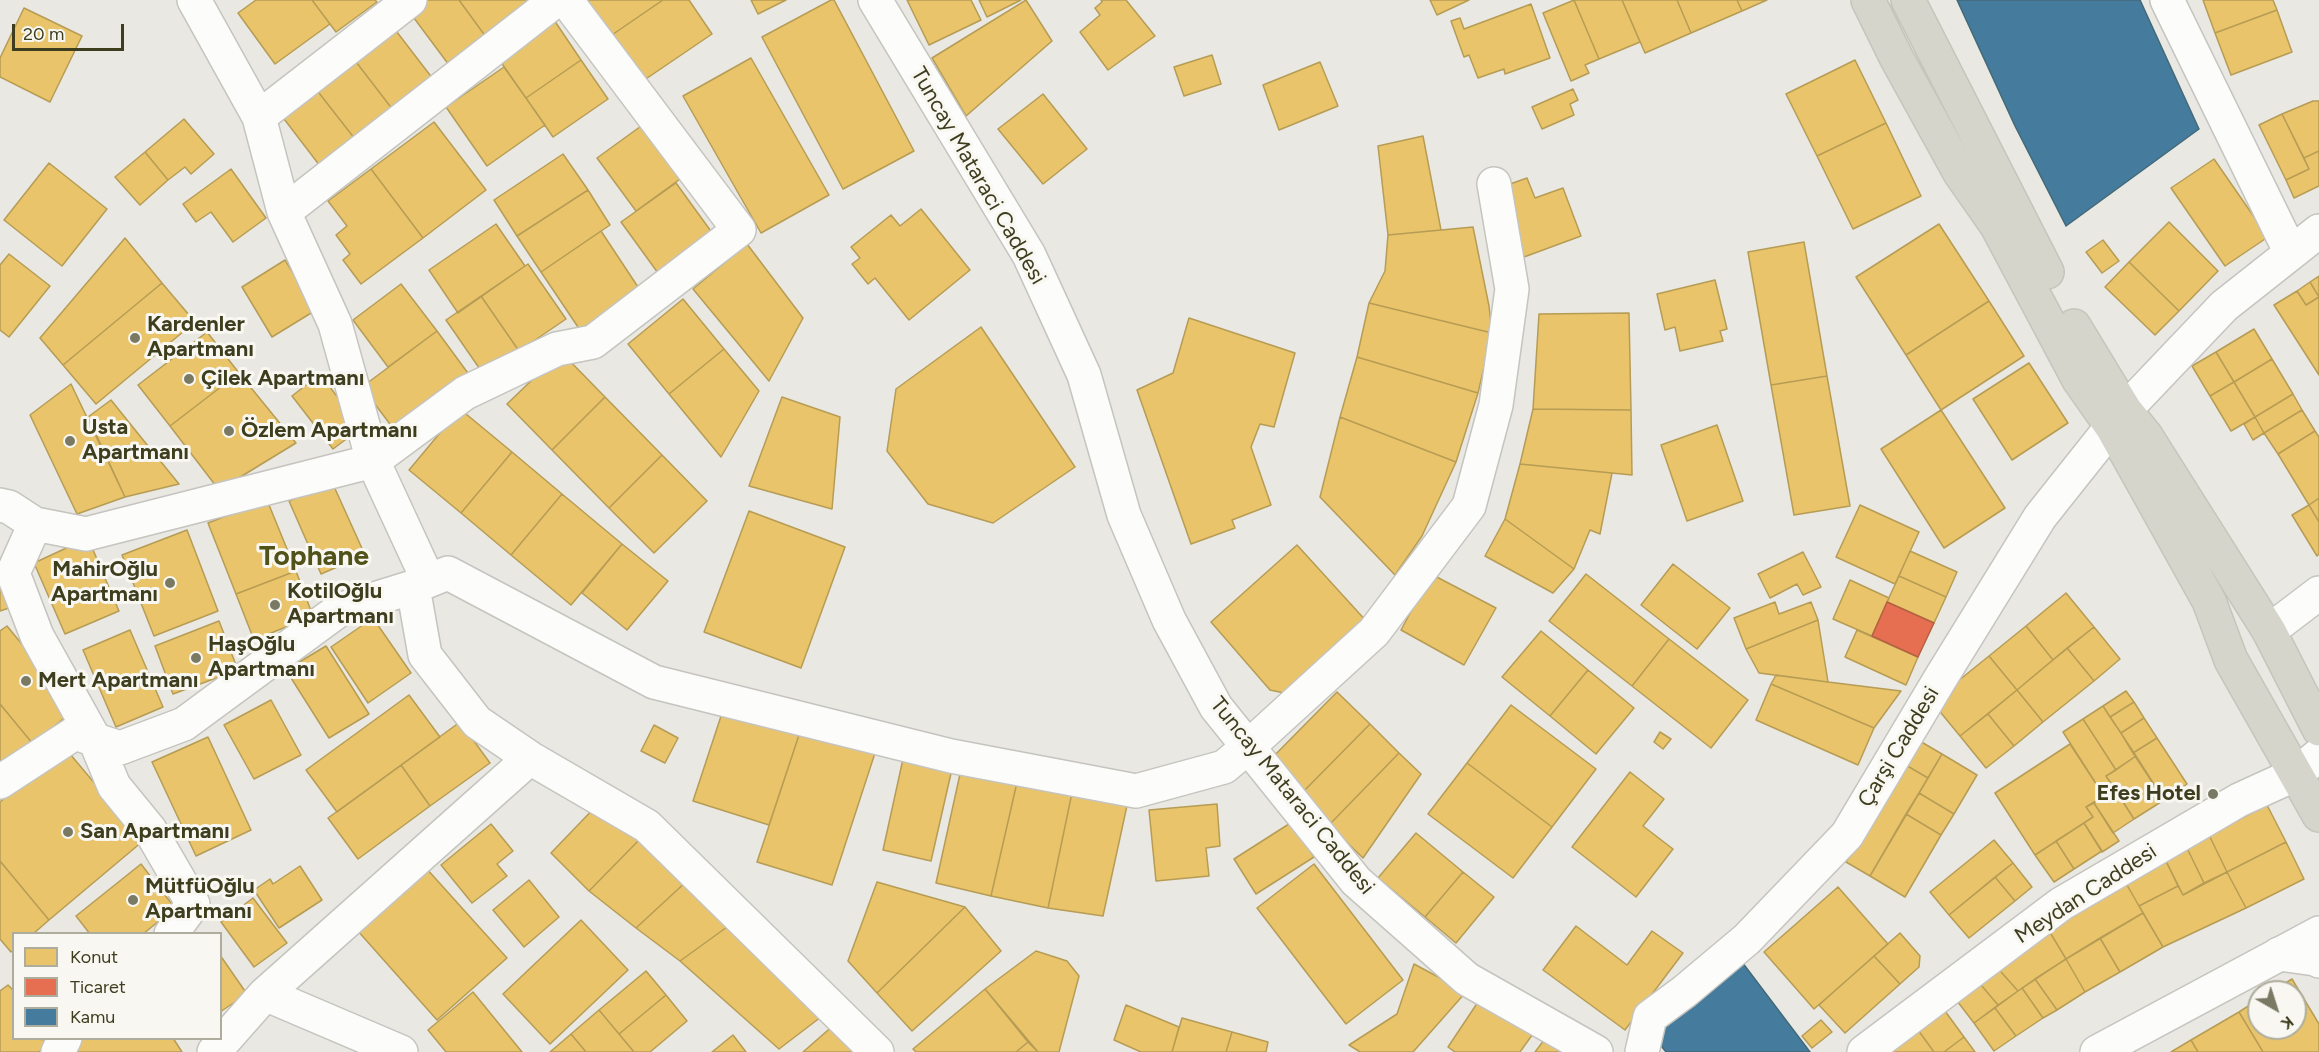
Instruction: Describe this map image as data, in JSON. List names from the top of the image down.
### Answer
{
  "streets": {
    "street": ["Tuncay Mataraci Caddesi", "Çarşi Caddesi", "Meydan Caddesi"]
  },
  "districts": ["Tophane"],
  "places": [
    "Kardenler Apartmanı",
    "Çilek Apartmanı",
    "Özlem Apartmanı",
    "Usta Apartmanı",
    "MahirOğlu Apartmanı",
    "KotilOğlu Apartmanı",
    "HaşOğlu Apartmanı",
    "Mert Apartmanı",
    "Efes Hotel",
    "San Apartmanı",
    "MütfüOğlu Apartmanı"
  ],
  "legend": ["Konut", "Ticaret", "Kamu"],
  "scale_bar": "20 m",
  "north": "bottom right"
}
